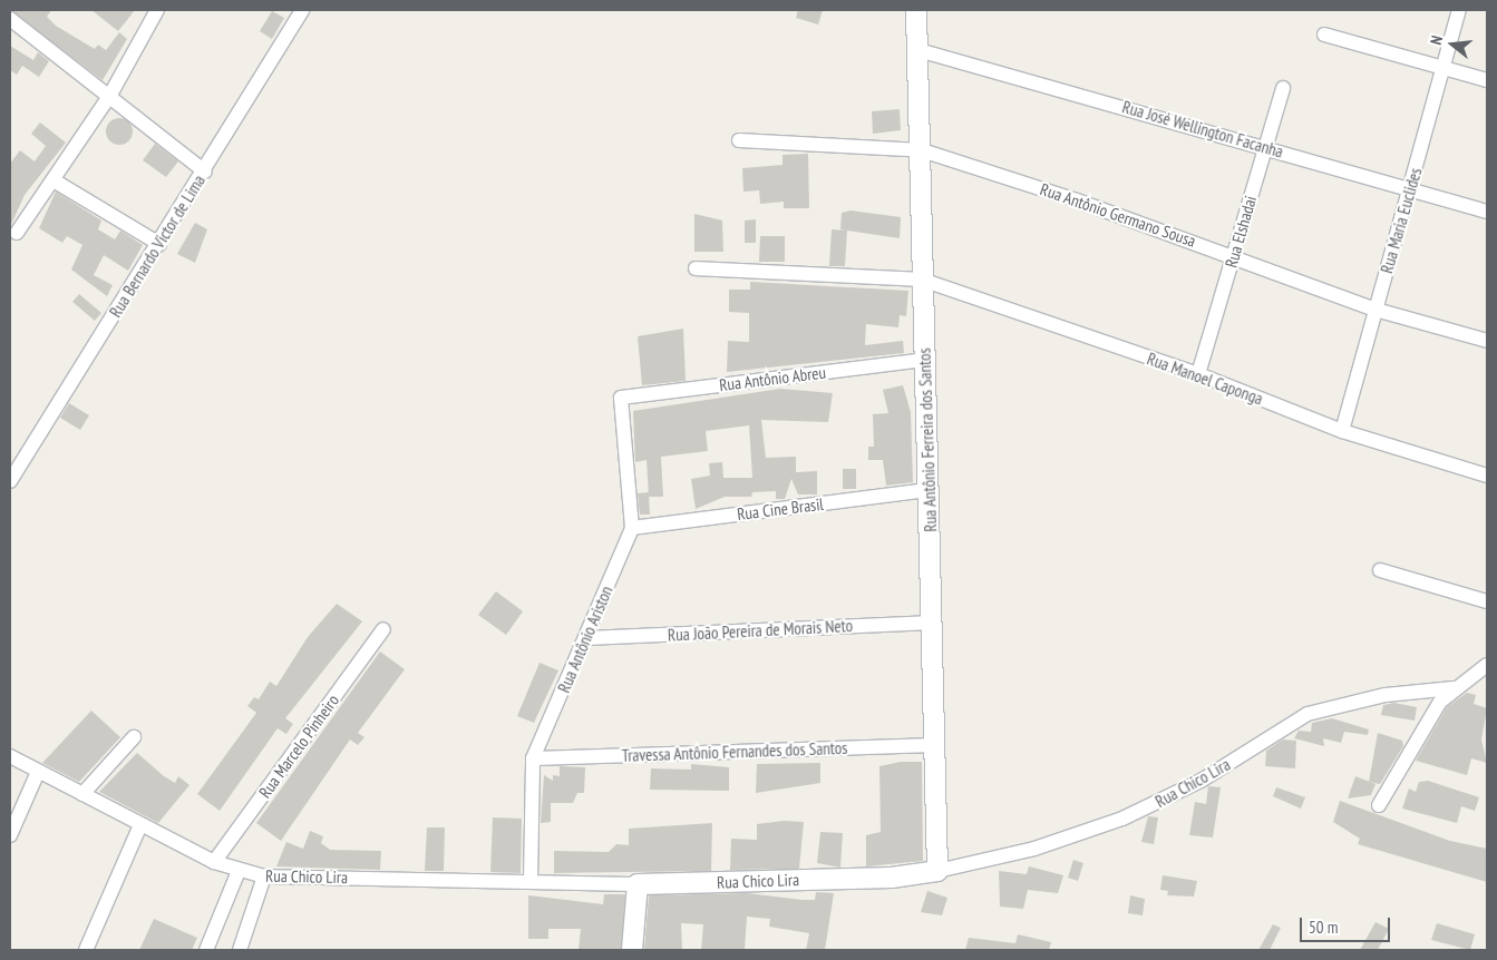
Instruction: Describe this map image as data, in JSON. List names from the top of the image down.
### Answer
{
  "streets": {
    "street": [
      "Rua José Wellington Facanha",
      "Rua Antônio Germano Sousa",
      "Rua Maria Euclides",
      "Rua Elshadai",
      "Rua Bernardo Victor de Lima",
      "Rua Antônio Abreu",
      "Rua Manoel Caponga",
      "Rua Antônio Ferreira dos Santos",
      "Rua Cine Brasil",
      "Rua João Pereira de Morais Neto",
      "Rua Antônio Ariston",
      "Rua Marcelo Pinheiro",
      "Travessa Antônio Fernandes dos Santos",
      "Rua Chico Lira"
    ]
  },
  "crossings": [
    ["Rua José Wellington Facanha", "Rua Maria Euclides"],
    ["Rua José Wellington Facanha", "Rua Elshadai"],
    ["Rua José Wellington Facanha", "Rua Antônio Ferreira dos Santos"],
    ["Rua Antônio Germano Sousa", "Rua Maria Euclides"],
    ["Rua Antônio Germano Sousa", "Rua Elshadai"],
    ["Rua Antônio Germano Sousa", "Rua Antônio Ferreira dos Santos"],
    ["Rua Maria Euclides", "Rua Manoel Caponga"],
    ["Rua Elshadai", "Rua Manoel Caponga"],
    ["Rua Antônio Abreu", "Rua Antônio Ferreira dos Santos"],
    ["Rua Antônio Abreu", "Rua Antônio Ariston"],
    ["Rua Manoel Caponga", "Rua Antônio Ferreira dos Santos"],
    ["Rua Antônio Ferreira dos Santos", "Rua Cine Brasil"],
    ["Rua Antônio Ferreira dos Santos", "Rua João Pereira de Morais Neto"],
    ["Rua Antônio Ferreira dos Santos", "Travessa Antônio Fernandes dos Santos"],
    ["Rua Antônio Ferreira dos Santos", "Rua Chico Lira"],
    ["Rua Cine Brasil", "Rua Antônio Ariston"],
    ["Rua João Pereira de Morais Neto", "Rua Antônio Ariston"],
    ["Rua Antônio Ariston", "Travessa Antônio Fernandes dos Santos"],
    ["Rua Antônio Ariston", "Rua Chico Lira"],
    ["Rua Marcelo Pinheiro", "Rua Chico Lira"]
  ],
  "scale_bar": "50 m",
  "north": "left"
}
